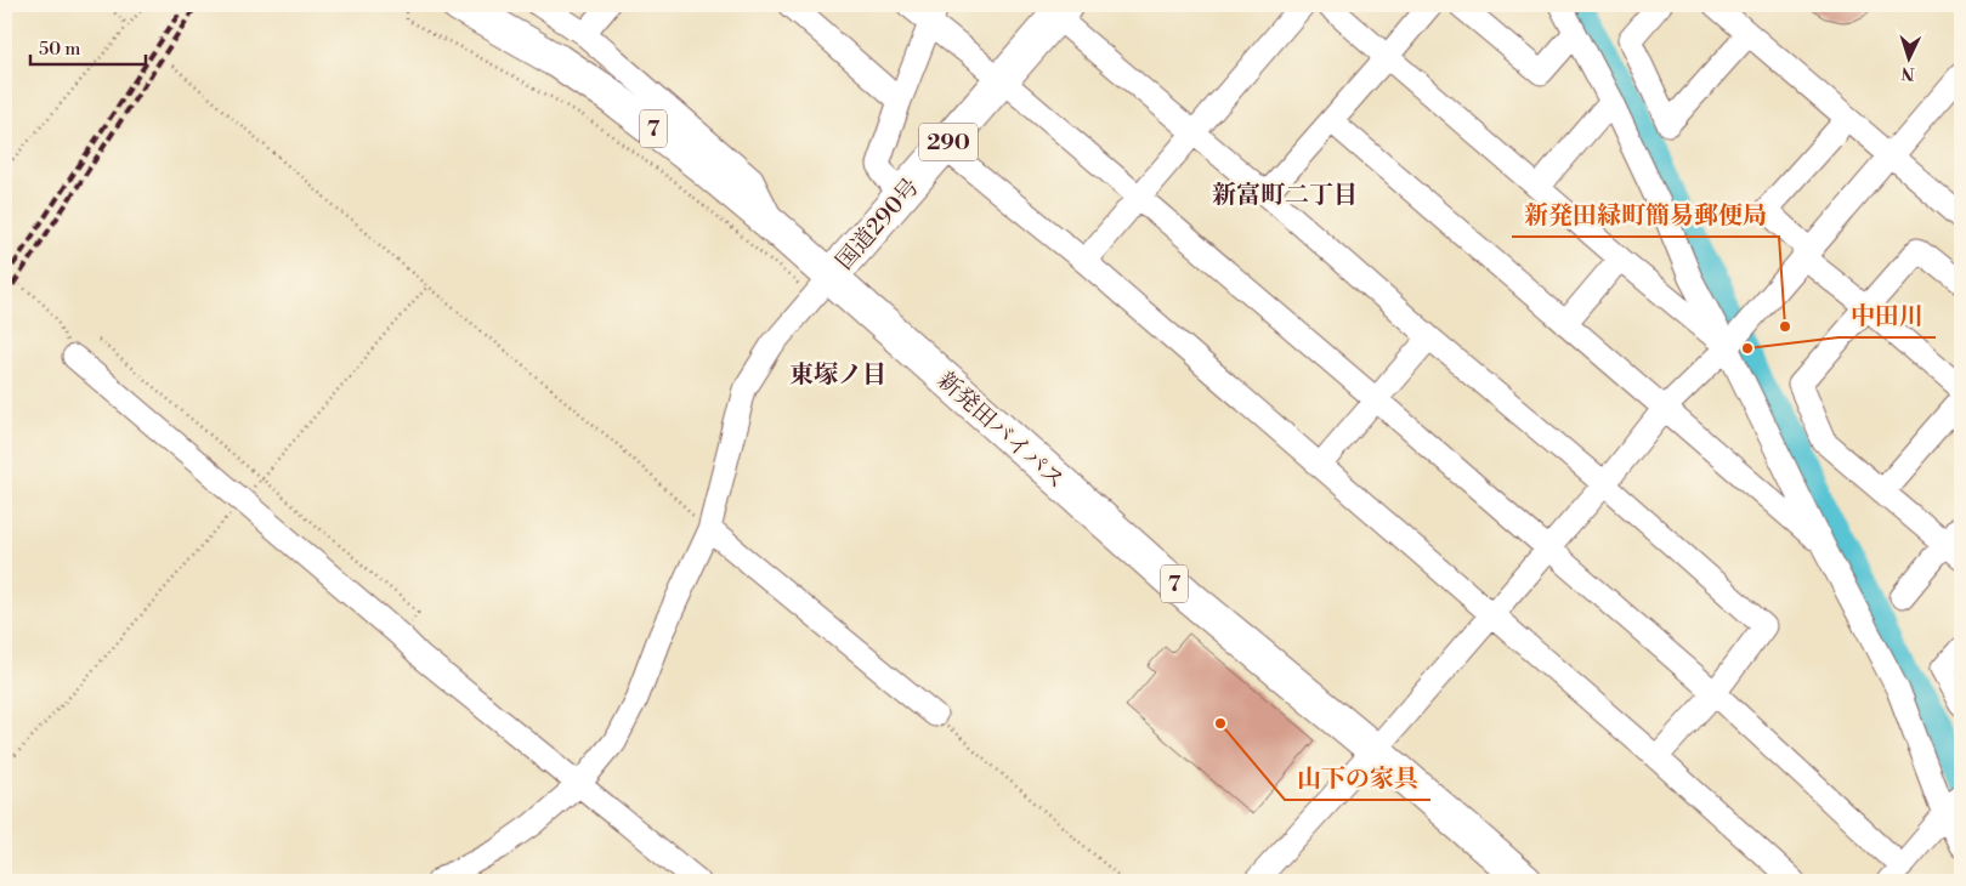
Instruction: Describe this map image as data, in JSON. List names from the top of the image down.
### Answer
{
  "streets": {
    "highway": [
      "7",
      "290",
      "国道290号",
      "新発田バイパス"
    ]
  },
  "crossings": [
    ["国道290号", "新発田バイパス"]
  ],
  "districts": ["新富町二丁目", "東塚ノ目"],
  "places": ["新発田緑町簡易郵便局", "中田川", "山下の家具"],
  "scale_bar": "50 m",
  "north": "bottom"
}
